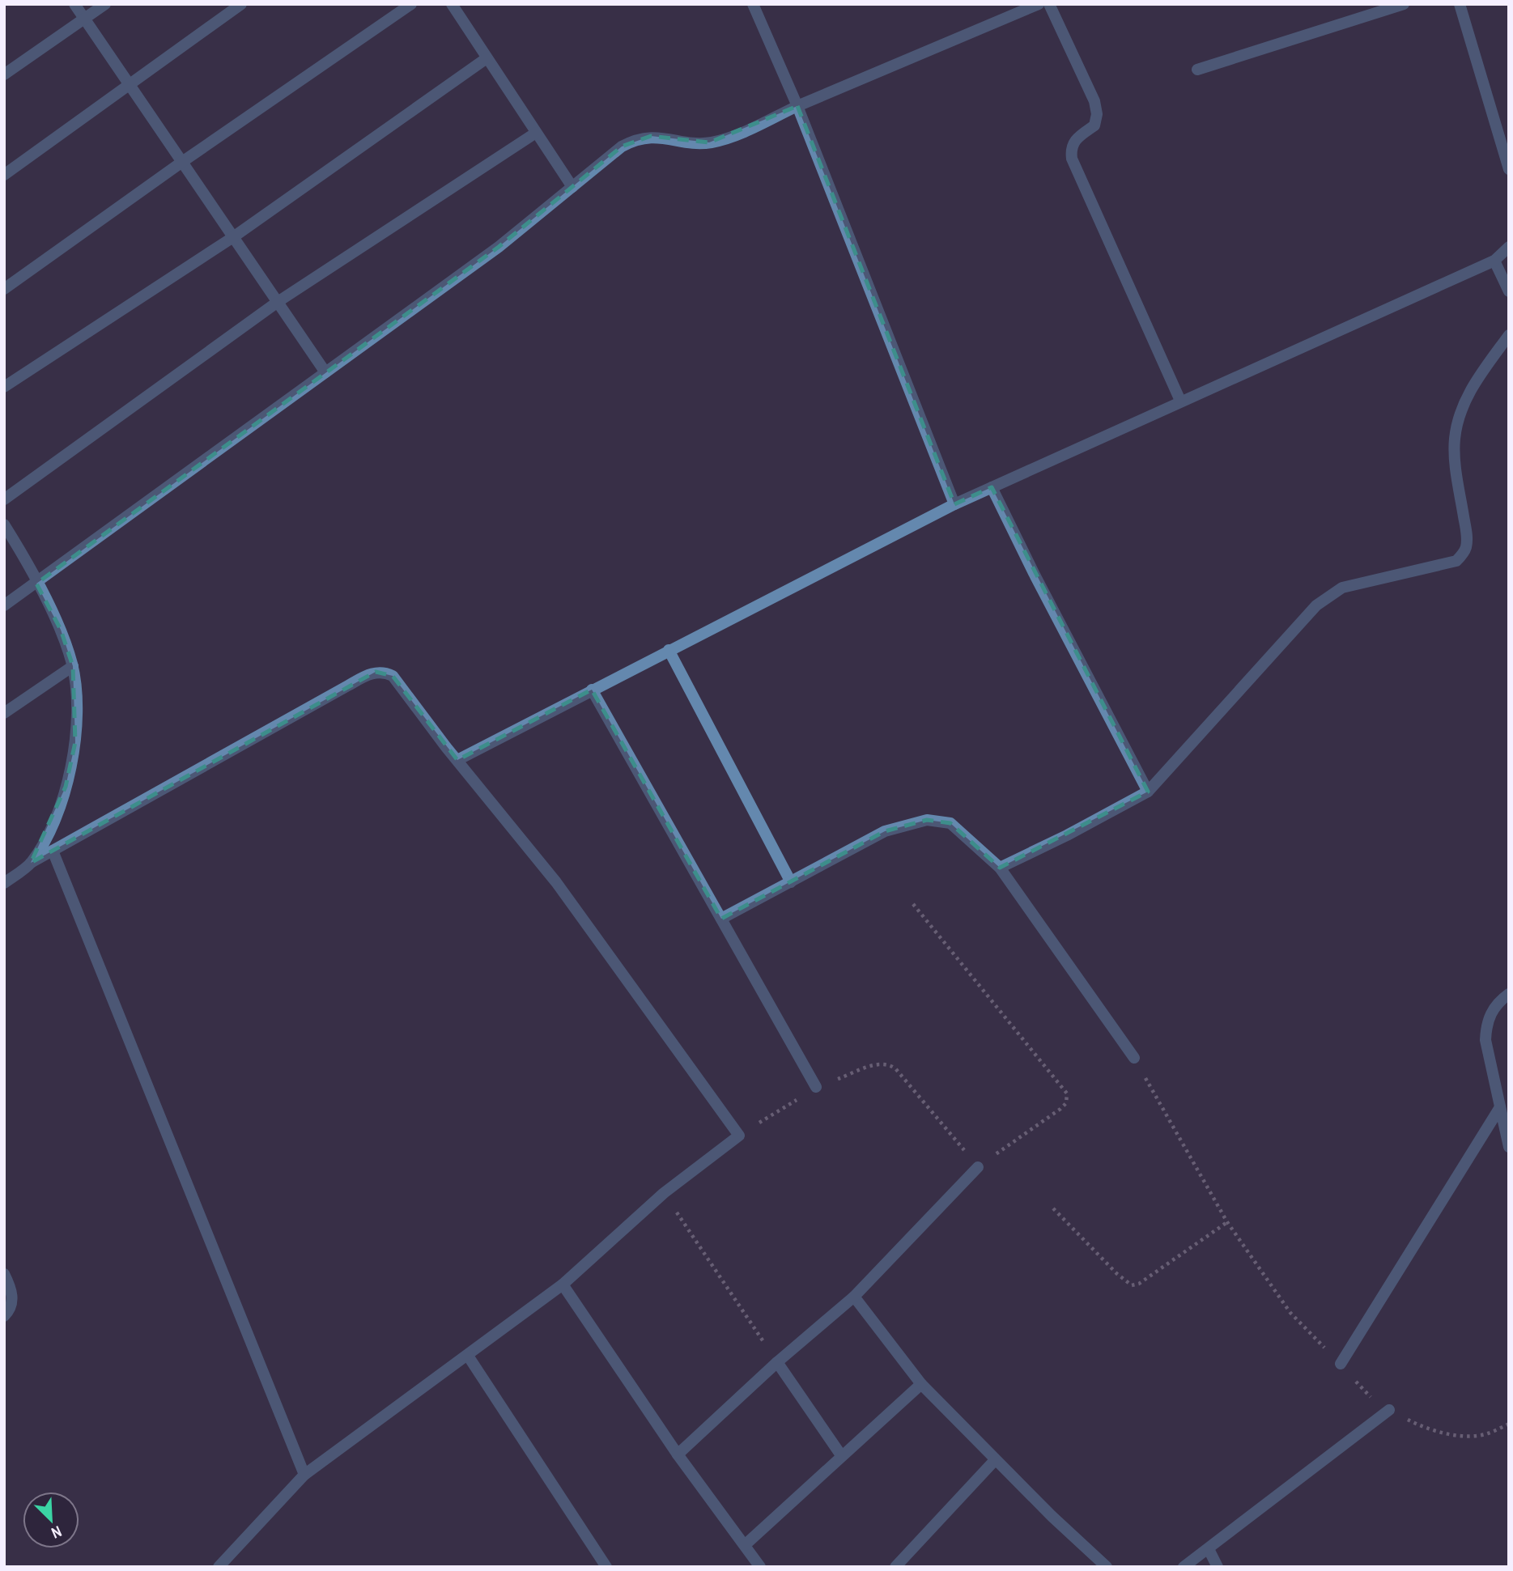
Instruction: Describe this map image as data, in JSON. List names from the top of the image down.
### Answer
{
  "north": "bottom right"
}
